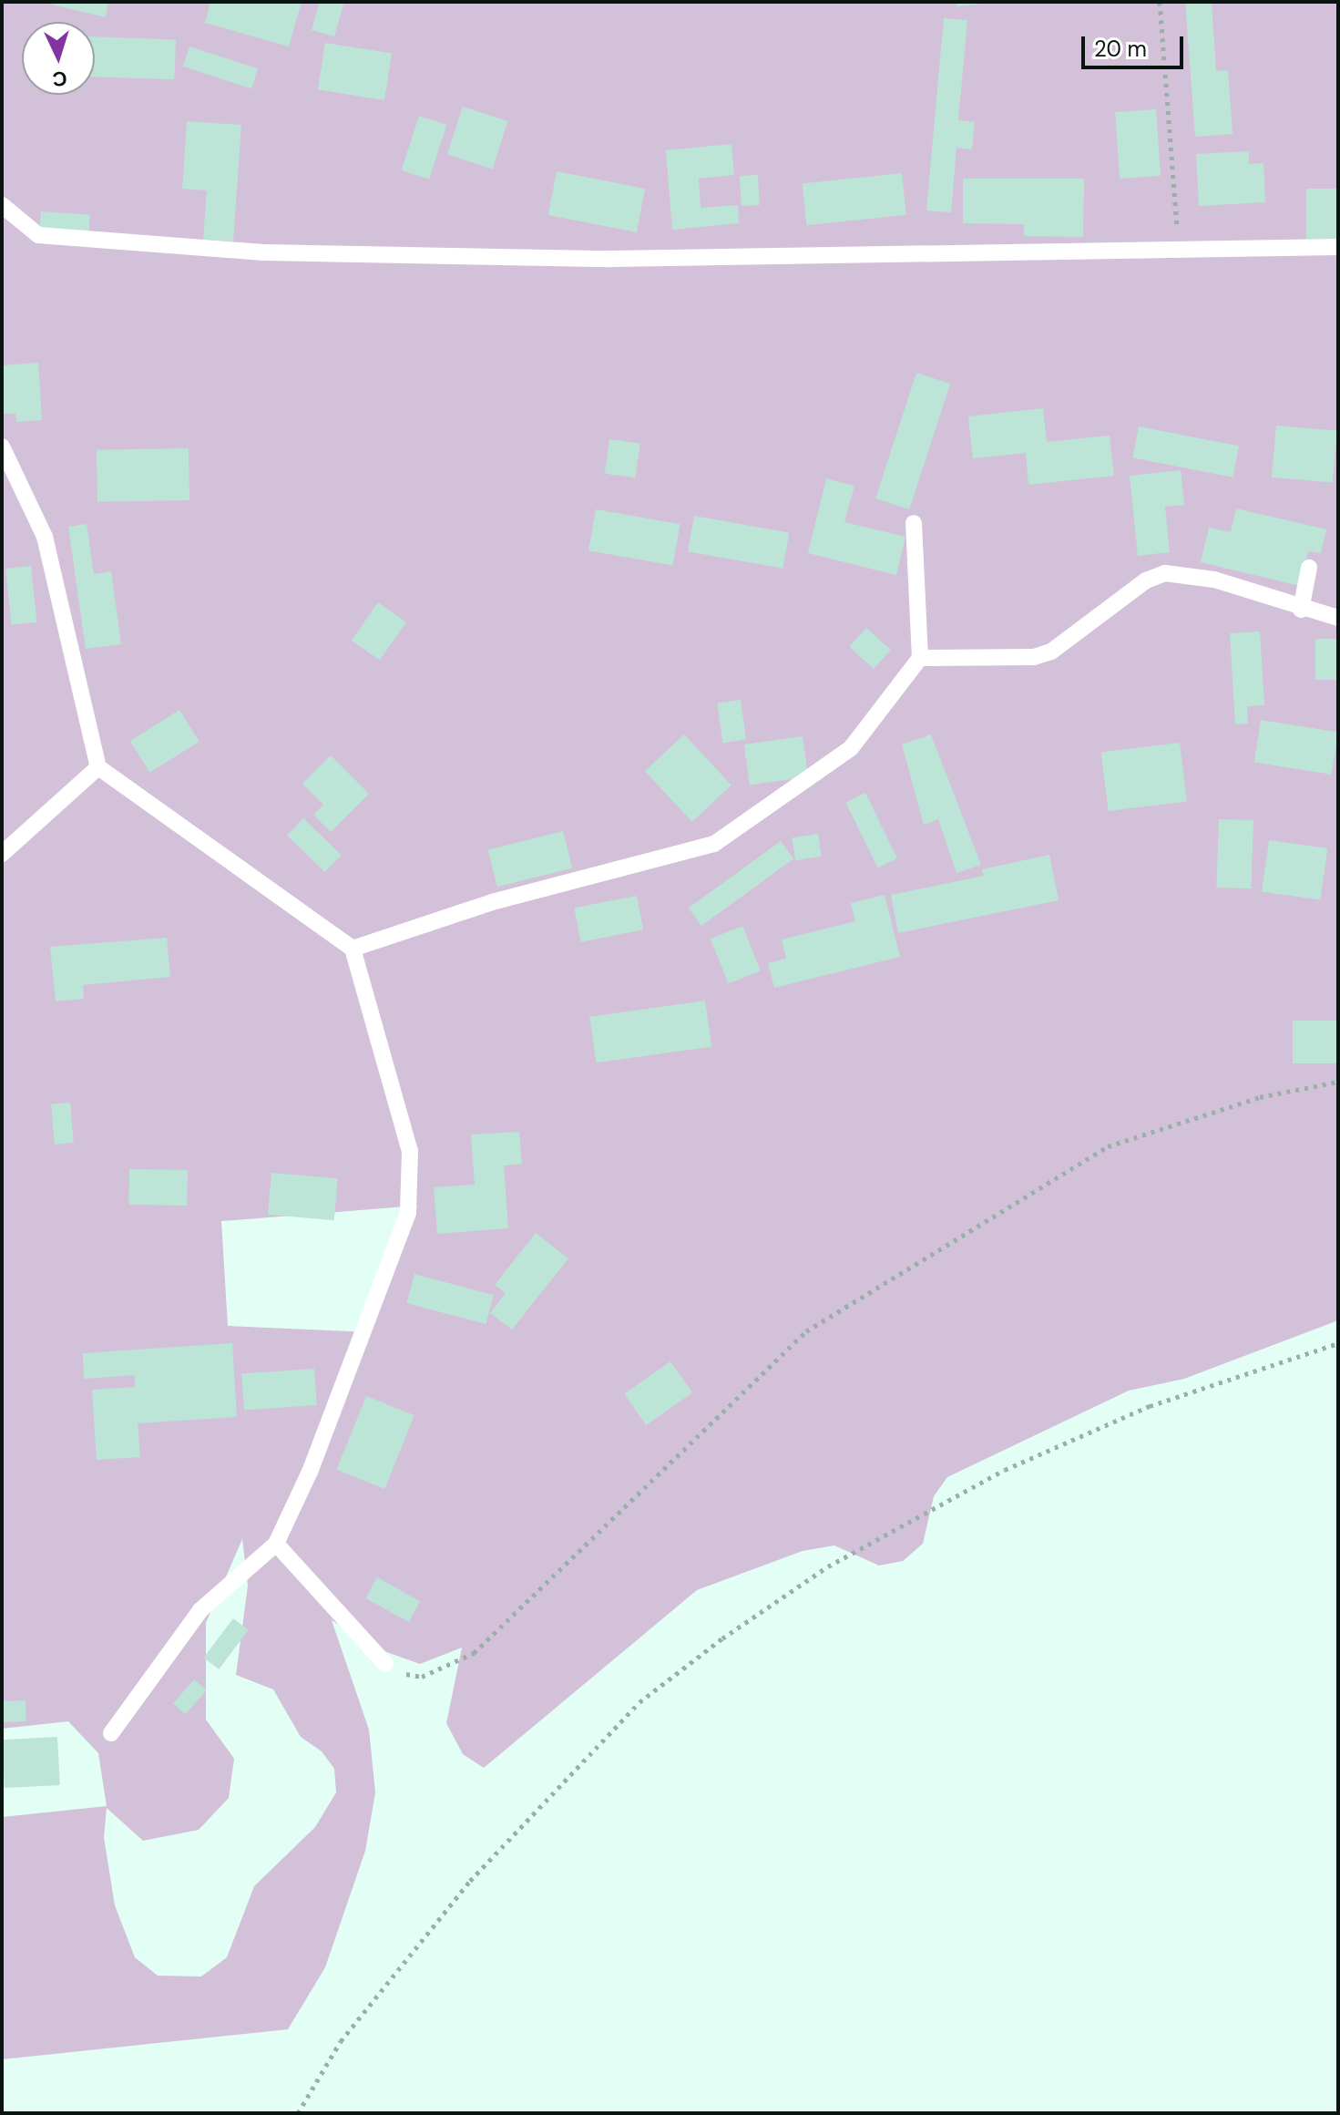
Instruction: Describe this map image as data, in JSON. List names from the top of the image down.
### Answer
{
  "scale_bar": "20 m",
  "north": "bottom"
}
